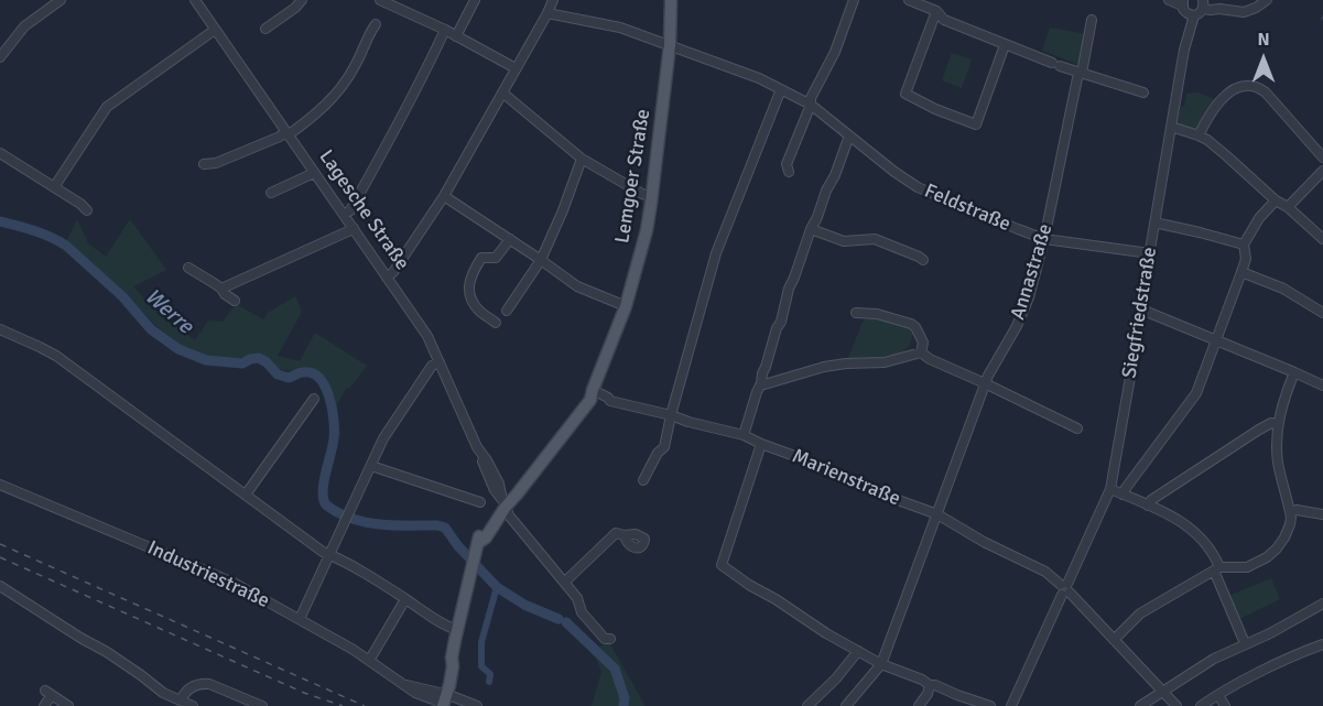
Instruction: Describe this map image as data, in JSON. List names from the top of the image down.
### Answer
{
  "streets": {
    "main road": ["Lemgoer Straße"],
    "street": [
      "Feldstraße",
      "Lagesche Straße",
      "Annastraße",
      "Siegfriedstraße",
      "Marienstraße",
      "Industriestraße"
    ]
  },
  "crossings": [
    ["Lemgoer Straße", "Feldstraße"],
    ["Lemgoer Straße", "Lagesche Straße"],
    ["Lemgoer Straße", "Marienstraße"],
    ["Lemgoer Straße", "Industriestraße"],
    ["Feldstraße", "Annastraße"],
    ["Feldstraße", "Siegfriedstraße"],
    ["Annastraße", "Marienstraße"],
    ["Siegfriedstraße", "Marienstraße"]
  ],
  "water": ["Werre"],
  "north": "top"
}
